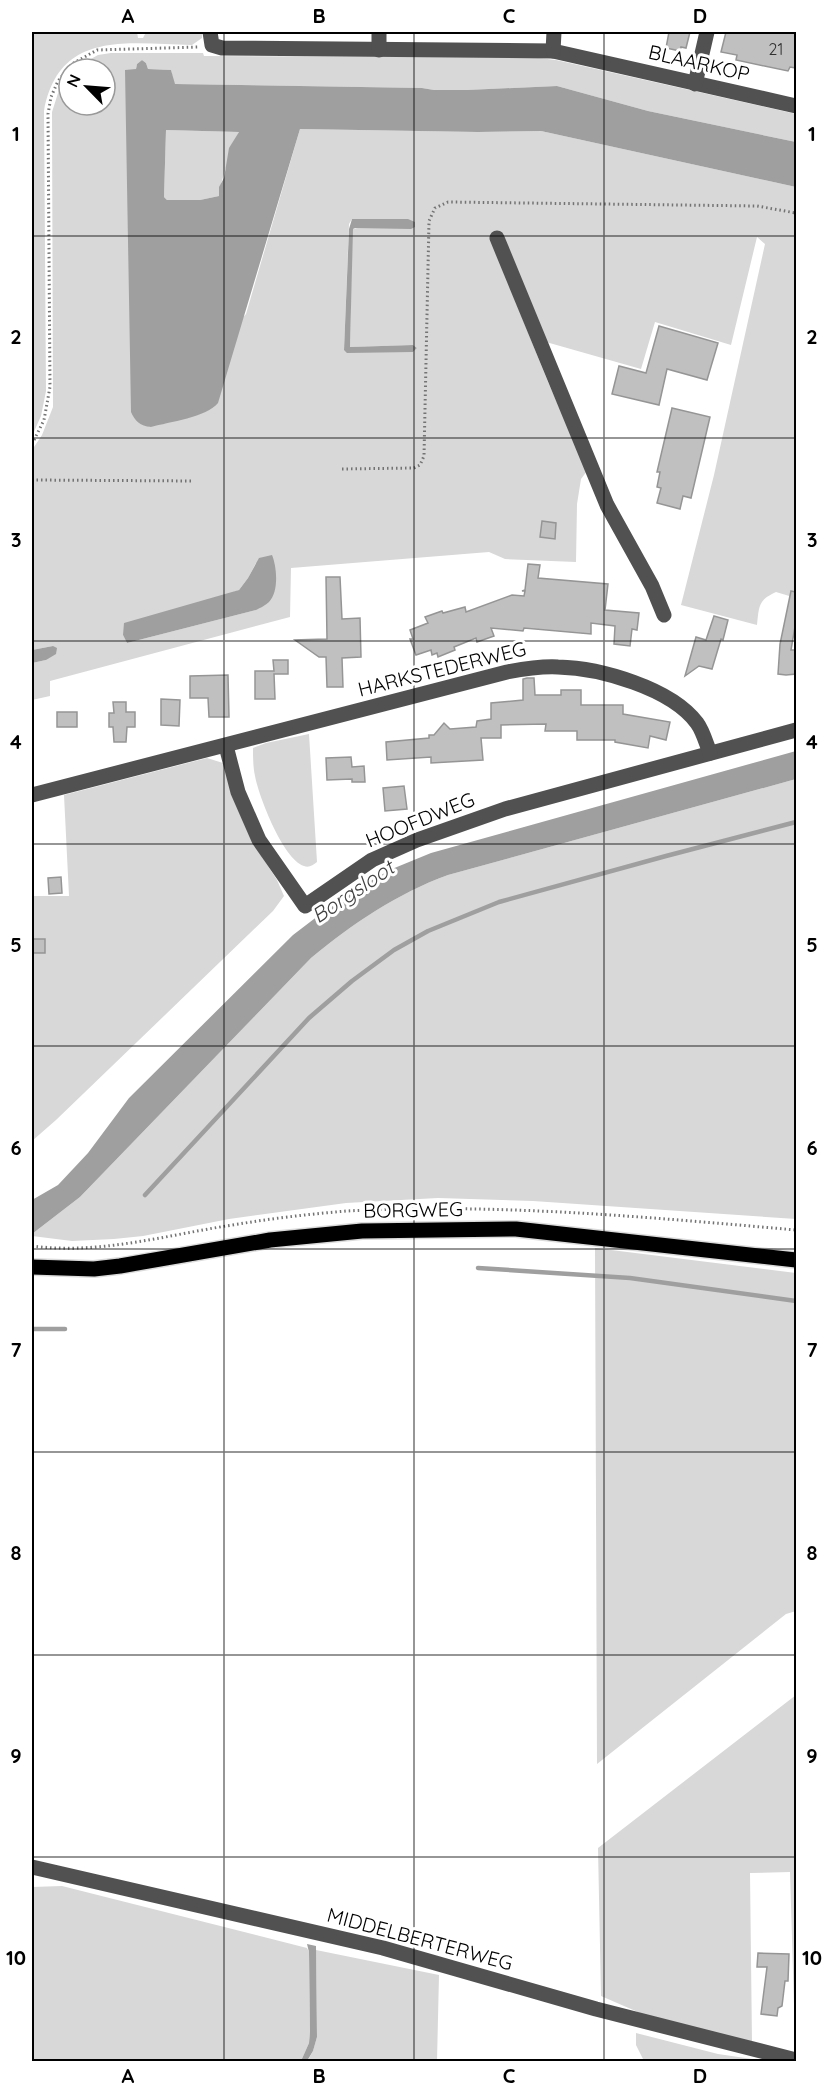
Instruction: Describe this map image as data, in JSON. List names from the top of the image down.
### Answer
{
  "streets": {
    "main road": ["BORGWEG"],
    "street": [
      "BLAARKOP",
      "HARKSTEDERWEG",
      "HOOFDWEG",
      "MIDDELBERTERWEG"
    ]
  },
  "crossings": [
    ["HARKSTEDERWEG", "HOOFDWEG"]
  ],
  "water": ["Borgsloot"],
  "house_numbers": ["21"],
  "north": "top left",
  "grid": {
    "columns": [
      "A",
      "B",
      "C",
      "D"
    ],
    "rows": [
      "1",
      "2",
      "3",
      "4",
      "5",
      "6",
      "7",
      "8",
      "9",
      "10"
    ]
  }
}
